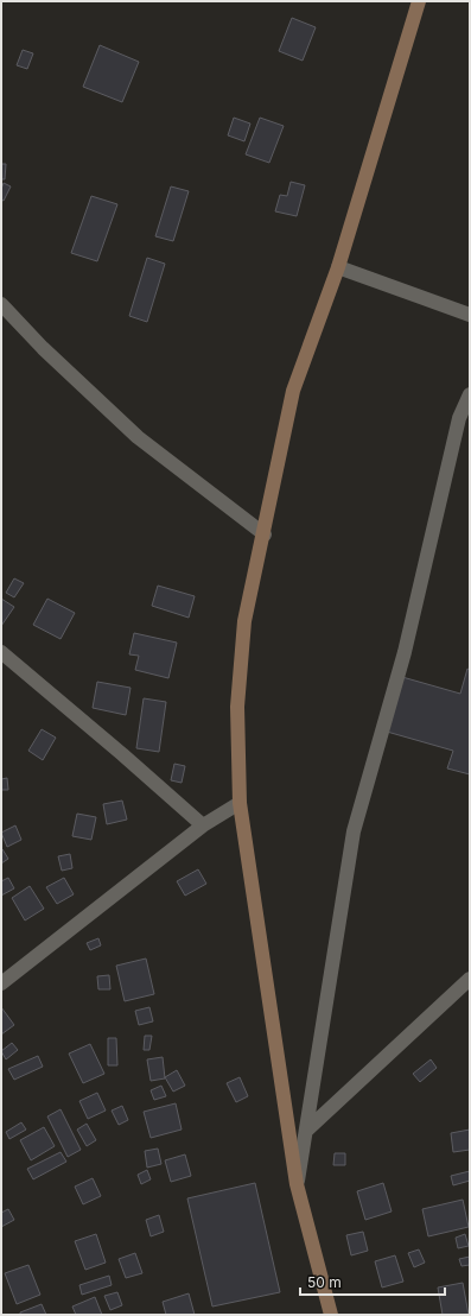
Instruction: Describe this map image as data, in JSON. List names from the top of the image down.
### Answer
{
  "scale_bar": "50 m"
}
